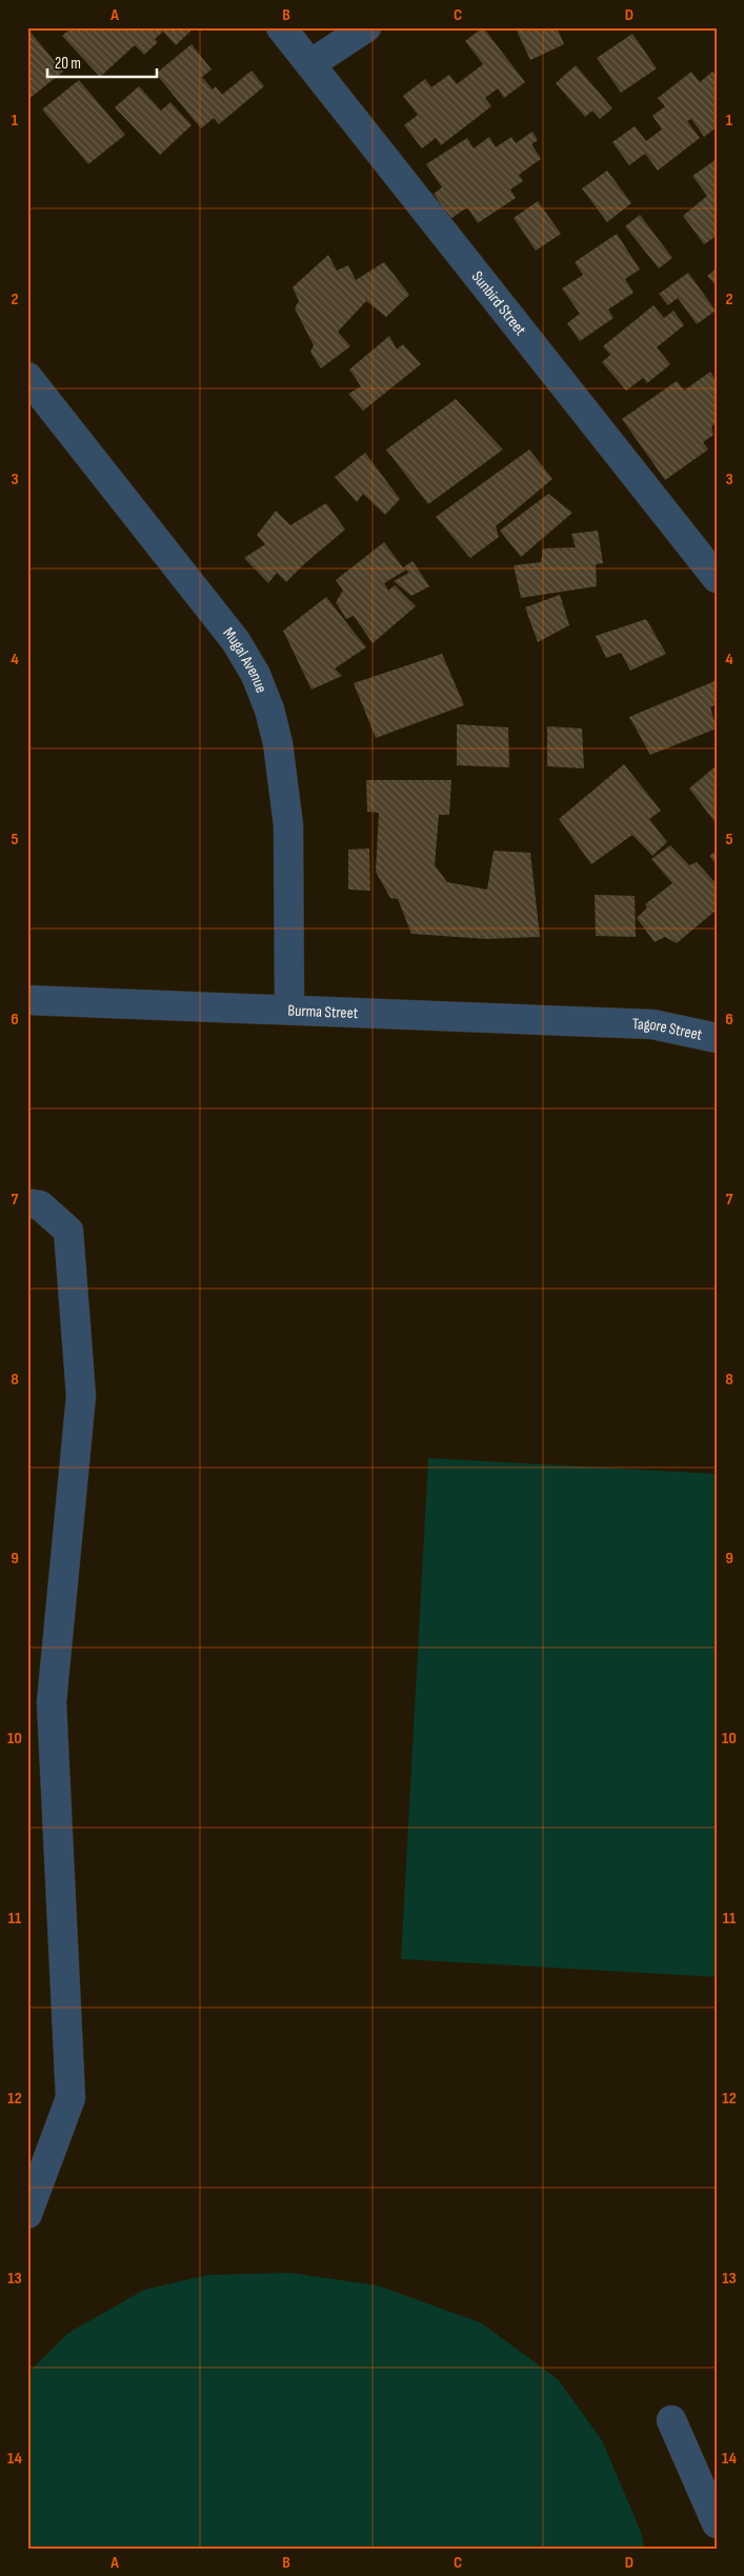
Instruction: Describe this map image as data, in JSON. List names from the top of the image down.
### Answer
{
  "streets": {
    "street": [
      "Sunbird Street",
      "Mugal Avenue",
      "Burma Street",
      "Tagore Street"
    ]
  },
  "crossings": [
    ["Mugal Avenue", "Burma Street"],
    ["Burma Street", "Tagore Street"]
  ],
  "scale_bar": "20 m",
  "grid": {
    "columns": [
      "A",
      "B",
      "C",
      "D"
    ],
    "rows": [
      "1",
      "2",
      "3",
      "4",
      "5",
      "6",
      "7",
      "8",
      "9",
      "10",
      "11",
      "12",
      "13",
      "14"
    ]
  }
}
